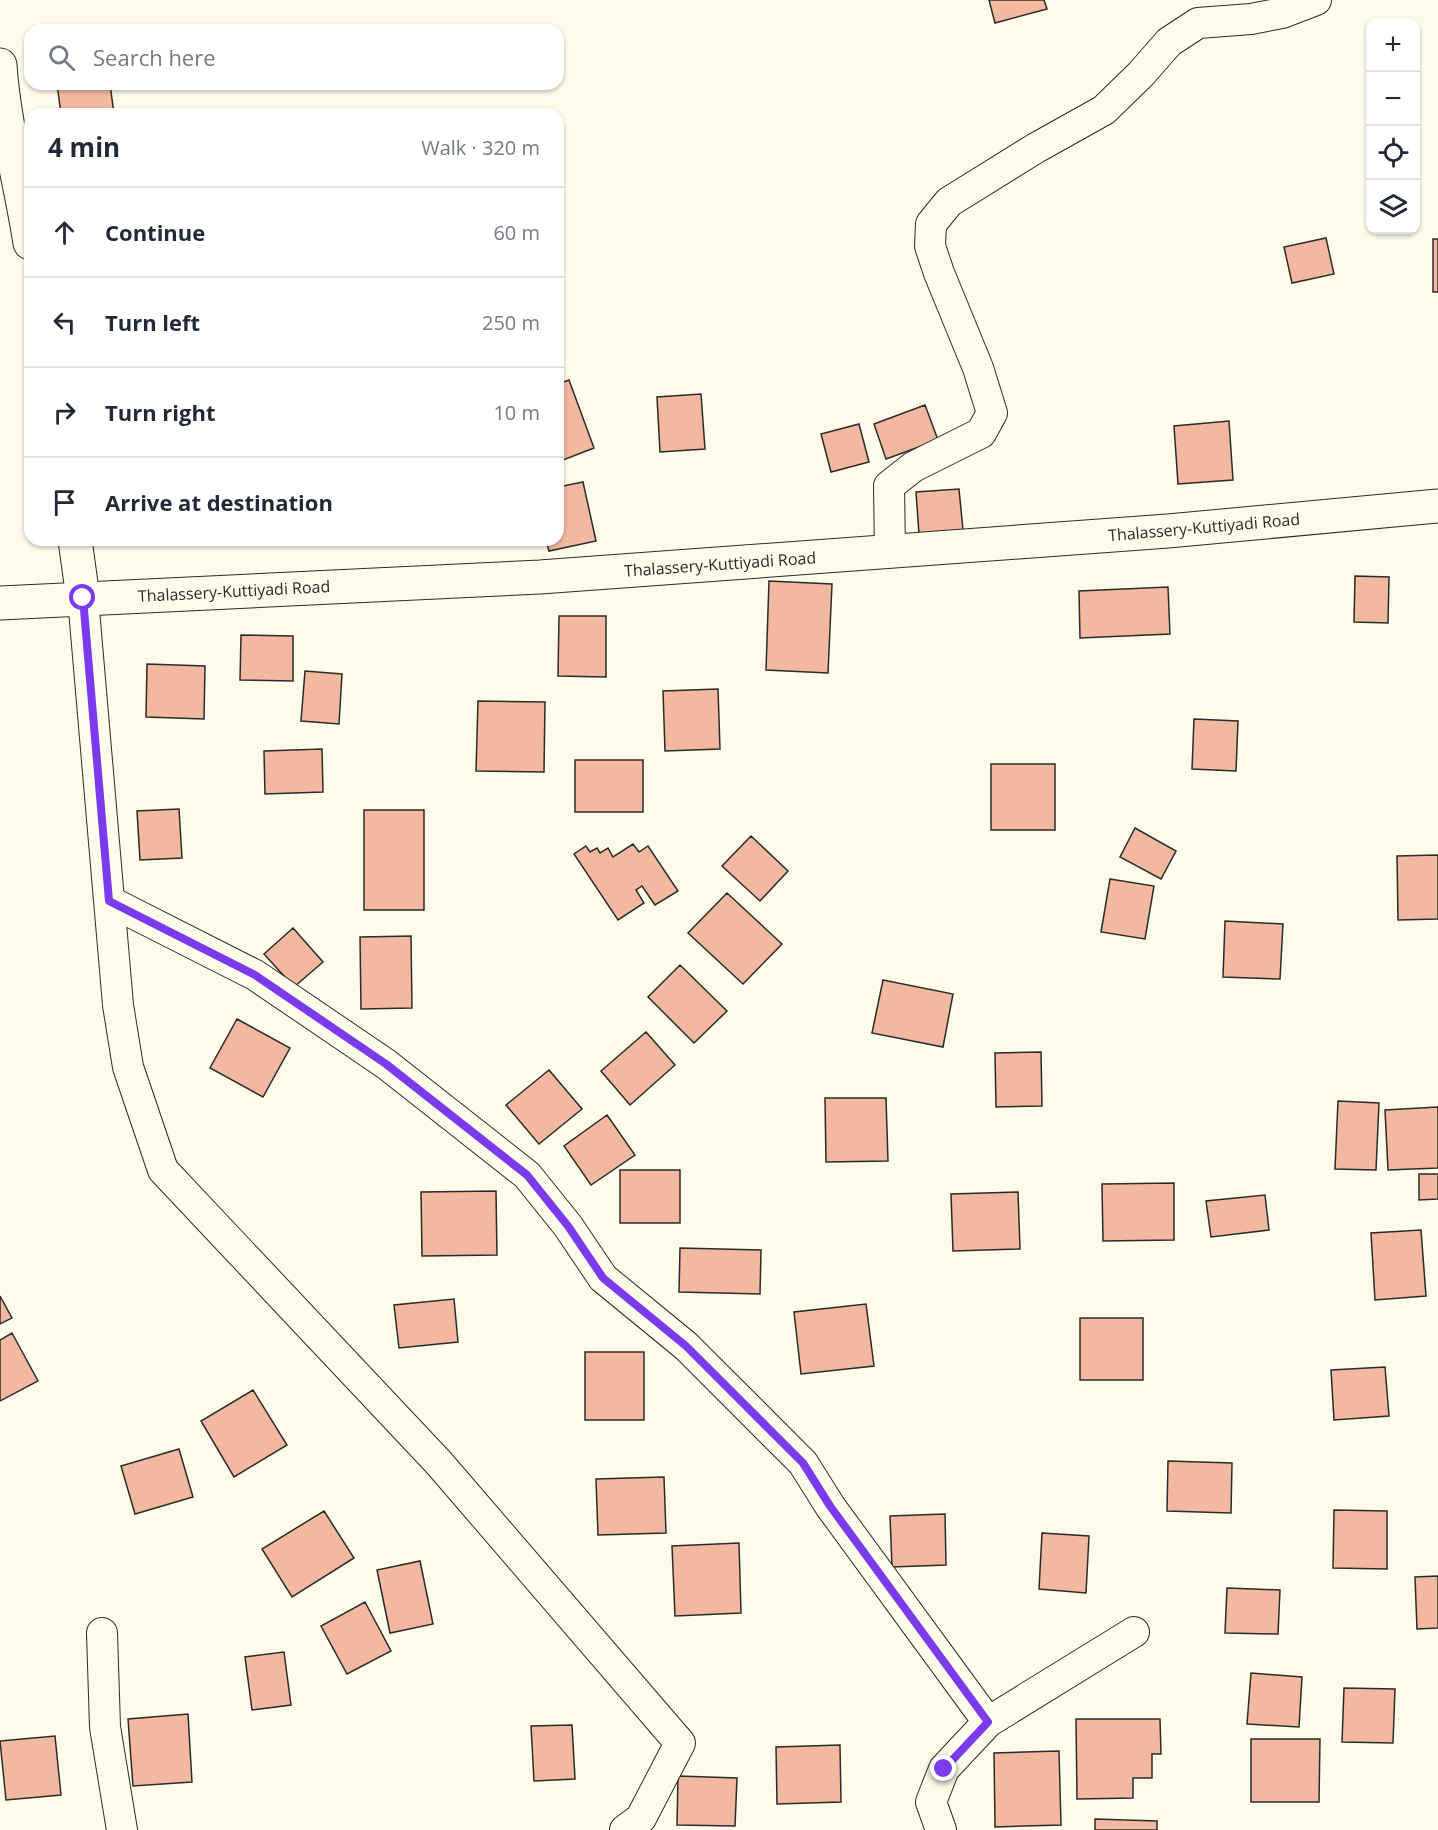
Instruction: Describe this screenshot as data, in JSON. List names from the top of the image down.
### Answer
{
  "streets": {
    "main road": ["Thalassery-Kuttiyadi Road"]
  },
  "page": {
    "map_buttons": ["+", "−"],
    "search": "Search here",
    "heading": ["4 min", "Walk · 320 m"],
    "list": [
      ["Continue", "60 m"],
      ["Turn left", "250 m"],
      ["Turn right", "10 m"],
      "Arrive at destination"
    ]
  }
}
